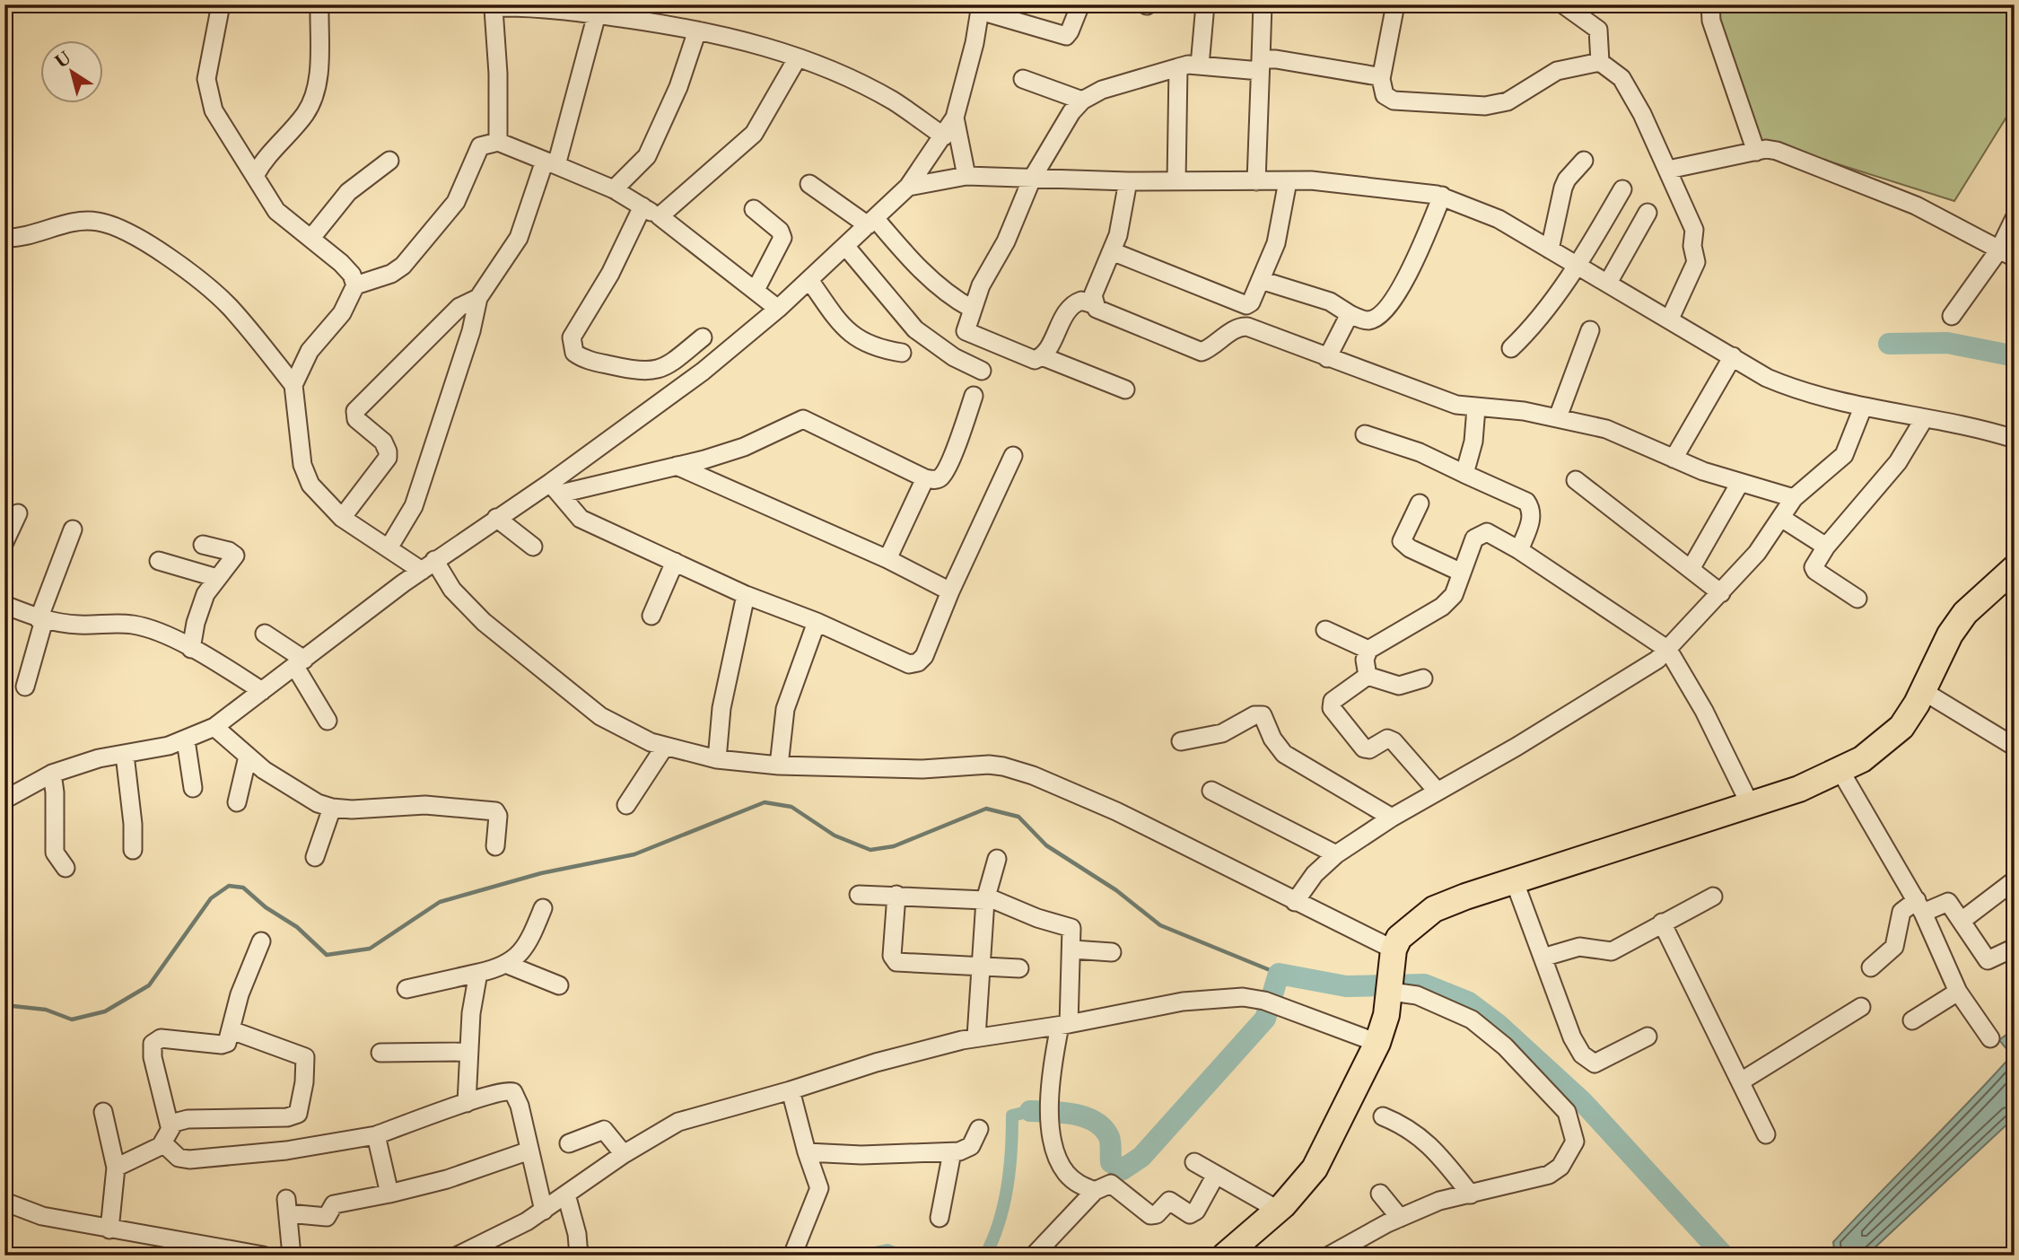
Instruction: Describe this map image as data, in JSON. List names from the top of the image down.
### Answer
{
  "north": "top left"
}
